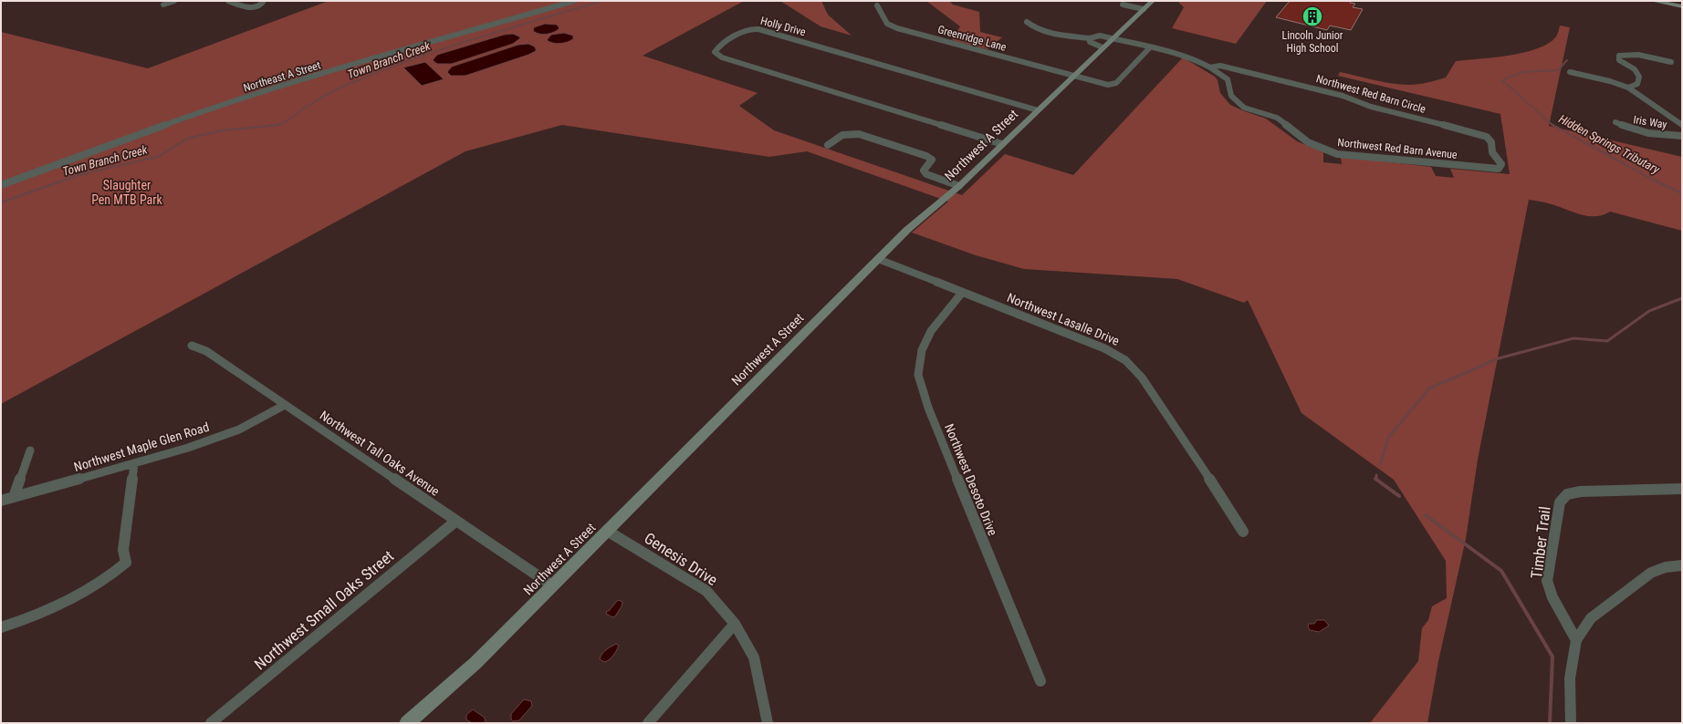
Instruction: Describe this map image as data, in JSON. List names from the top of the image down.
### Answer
{
  "streets": {
    "street": [
      "Holly Drive",
      "Greenridge Lane",
      "Northeast A Street",
      "Northwest Red Barn Circle",
      "Iris Way",
      "Northwest A Street",
      "Northwest Red Barn Avenue",
      "Northwest Lasalle Drive",
      "Northwest Maple Glen Road",
      "Northwest Tall Oaks Avenue",
      "Northwest Desoto Drive",
      "Timber Trail",
      "Genesis Drive",
      "Northwest Small Oaks Street"
    ]
  },
  "crossings": [
    ["Holly Drive", "Northwest A Street"],
    ["Greenridge Lane", "Northwest A Street"],
    ["Greenridge Lane", "Northwest Red Barn Avenue"],
    ["Northwest Red Barn Circle", "Northwest Red Barn Avenue"],
    ["Northwest A Street", "Northwest Red Barn Avenue"],
    ["Northwest A Street", "Northwest Lasalle Drive"],
    ["Northwest A Street", "Northwest Tall Oaks Avenue"],
    ["Northwest A Street", "Genesis Drive"],
    ["Northwest Lasalle Drive", "Northwest Desoto Drive"],
    ["Northwest Maple Glen Road", "Northwest Tall Oaks Avenue"],
    ["Northwest Tall Oaks Avenue", "Northwest Small Oaks Street"]
  ],
  "water": ["Town Branch Creek", "Hidden Springs Tributary"],
  "parks": ["Slaughter Pen MTB Park"],
  "places": {
    "building": ["Lincoln Junior High School"]
  }
}
